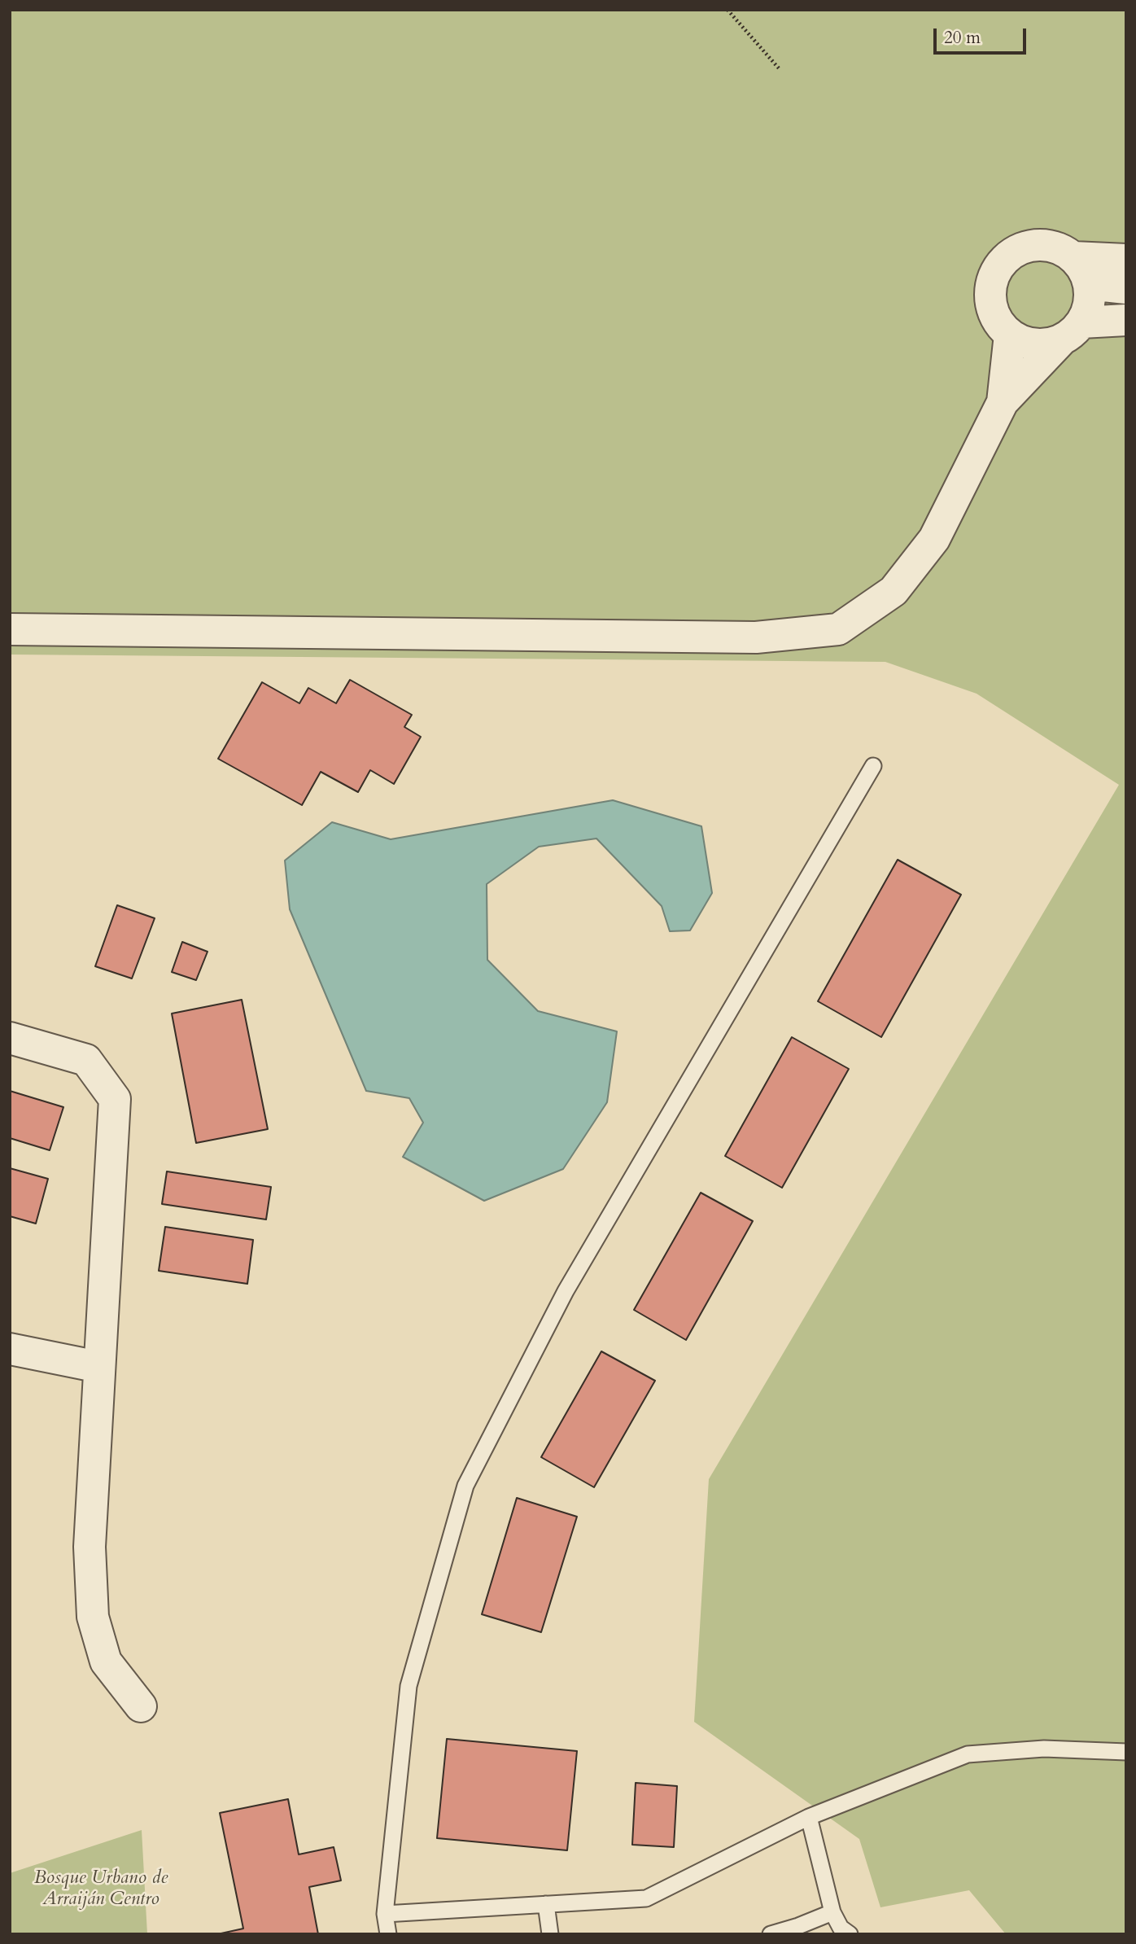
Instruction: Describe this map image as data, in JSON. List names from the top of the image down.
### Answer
{
  "parks": ["Bosque Urbano de Arraiján Centro"],
  "scale_bar": "20 m"
}
